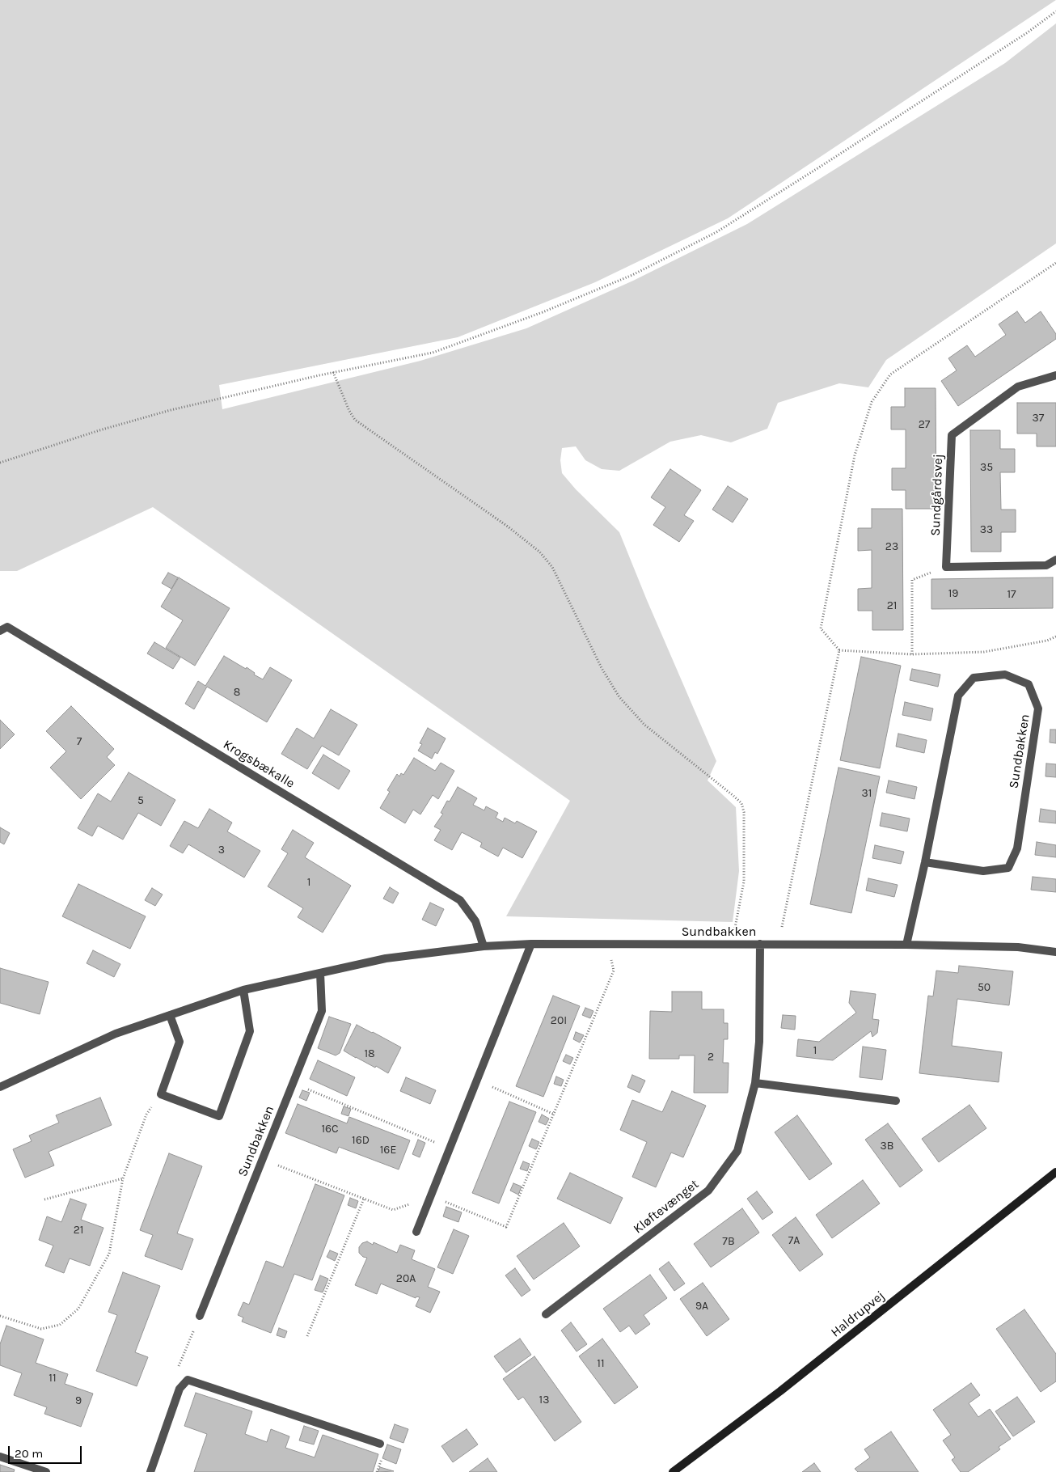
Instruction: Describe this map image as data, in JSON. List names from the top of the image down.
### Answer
{
  "streets": {
    "main road": ["Haldrupvej"],
    "street": [
      "Sundgårdsvej",
      "Sundbakken",
      "Krogsbækalle",
      "Kløftevænget"
    ]
  },
  "crossings": [
    ["Sundbakken", "Krogsbækalle"],
    ["Sundbakken", "Kløftevænget"]
  ],
  "house_numbers": [
    "37",
    "27",
    "35",
    "33",
    "23",
    "19",
    "17",
    "21",
    "8",
    "7",
    "31",
    "5",
    "3",
    "1",
    "50",
    "20I",
    "1",
    "18",
    "2",
    "16C",
    "16D",
    "3B",
    "16E",
    "21",
    "7A",
    "7B",
    "20A",
    "9A",
    "11",
    "11",
    "13",
    "9"
  ],
  "scale_bar": "20 m"
}
